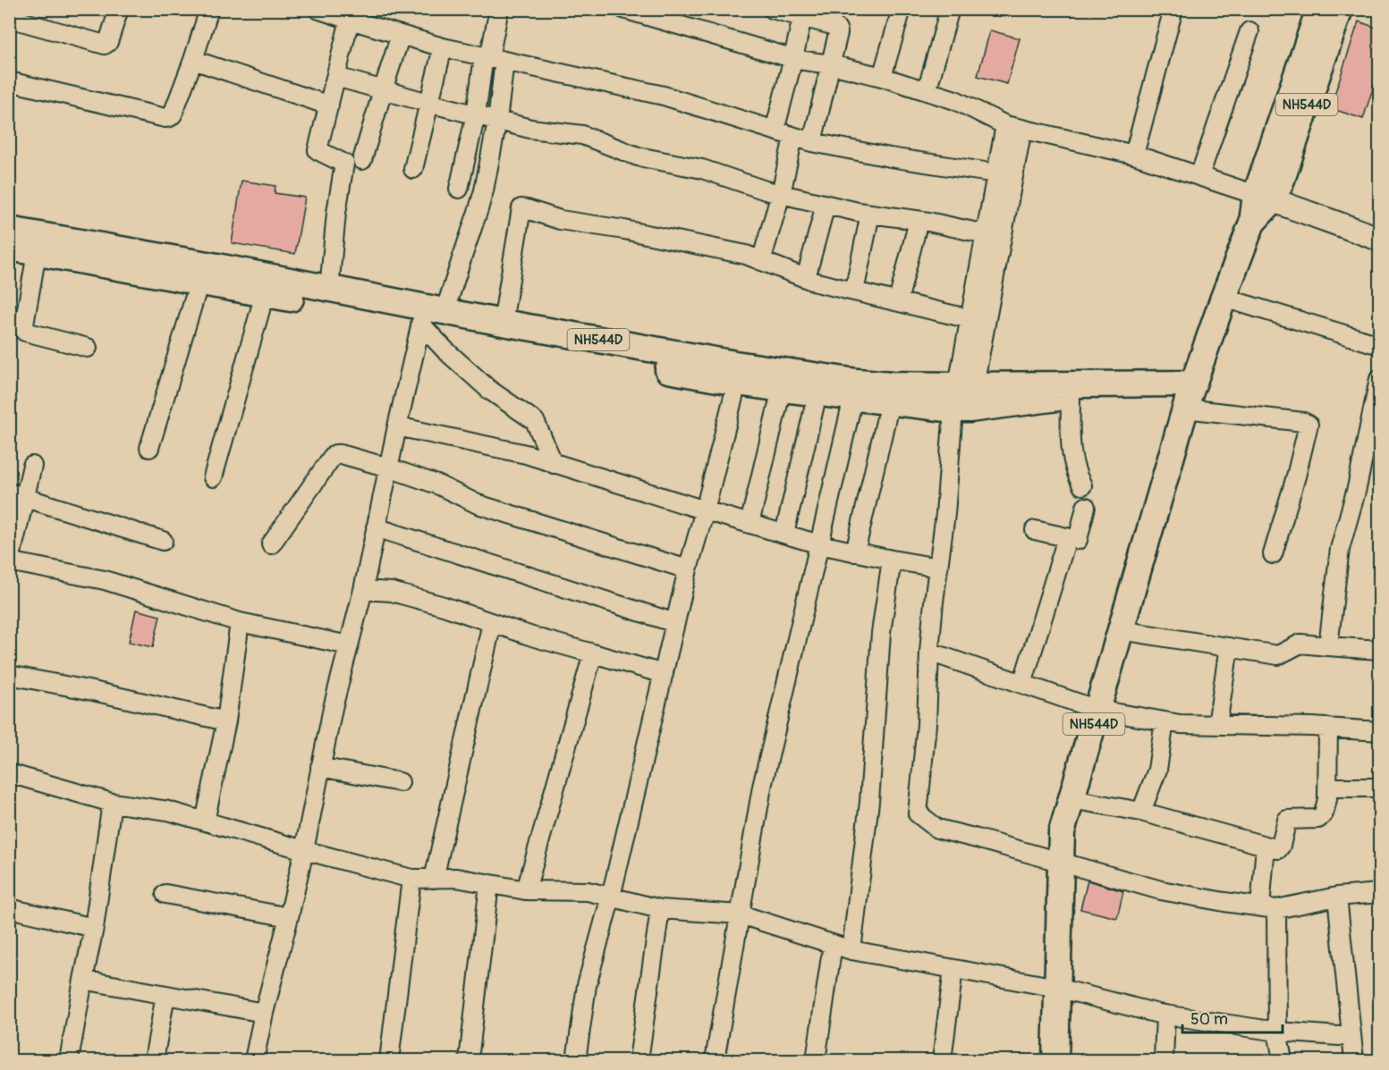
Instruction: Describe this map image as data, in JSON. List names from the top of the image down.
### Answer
{
  "streets": {
    "highway": ["NH544D"]
  },
  "scale_bar": "50 m"
}
